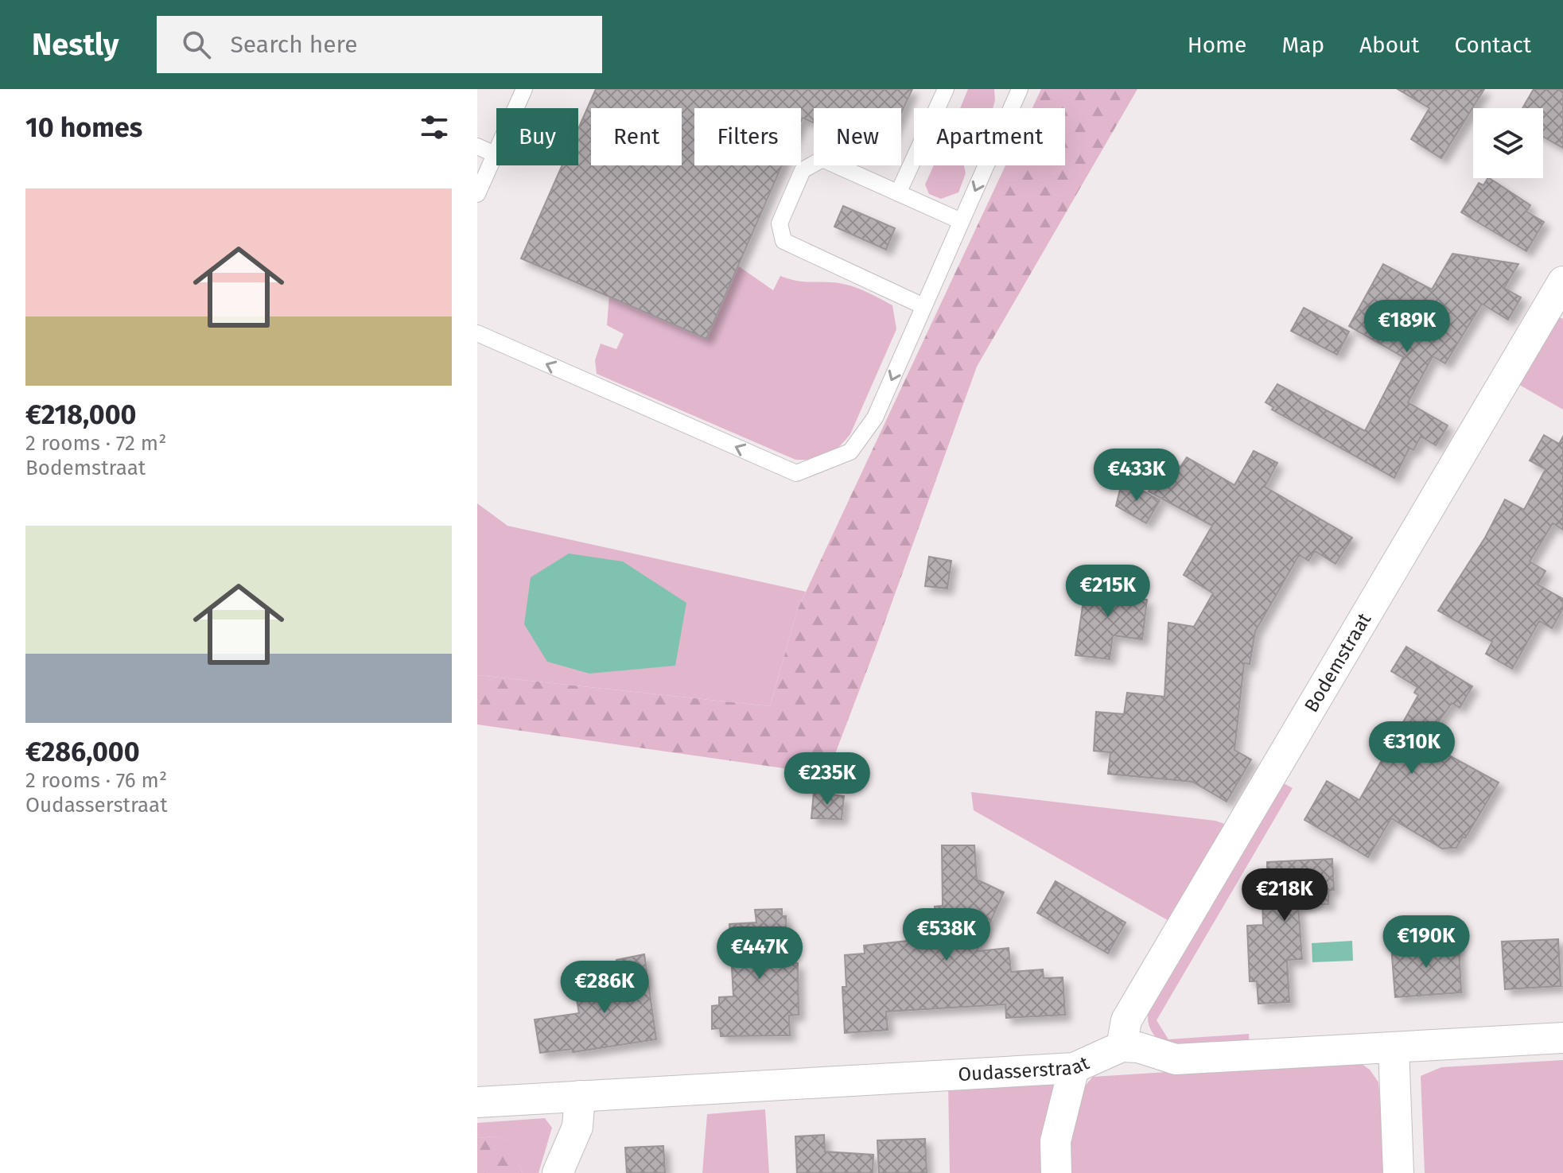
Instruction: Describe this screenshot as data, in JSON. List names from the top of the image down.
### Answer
{
  "streets": {
    "street": ["Bodemstraat", "Oudasserstraat"]
  },
  "crossings": [
    ["Bodemstraat", "Oudasserstraat"]
  ],
  "page": {
    "header": "Nestly",
    "search": "Search here",
    "nav": [
      "Home",
      "Map",
      "About",
      "Contact"
    ],
    "heading": "10 homes",
    "chip": [
      "Buy",
      "Rent",
      "Filters",
      "New",
      "Apartment"
    ],
    "list": [
      {
        "name": "€218,000",
        "note": "2 rooms · 72 m² · Bodemstraat"
      },
      {
        "name": "€286,000",
        "note": "2 rooms · 76 m² · Oudasserstraat"
      }
    ],
    "price": [
      "€189K",
      "€433K",
      "€215K",
      "€310K",
      "€235K",
      "€218K",
      "€538K",
      "€190K",
      "€447K",
      "€286K"
    ]
  }
}
